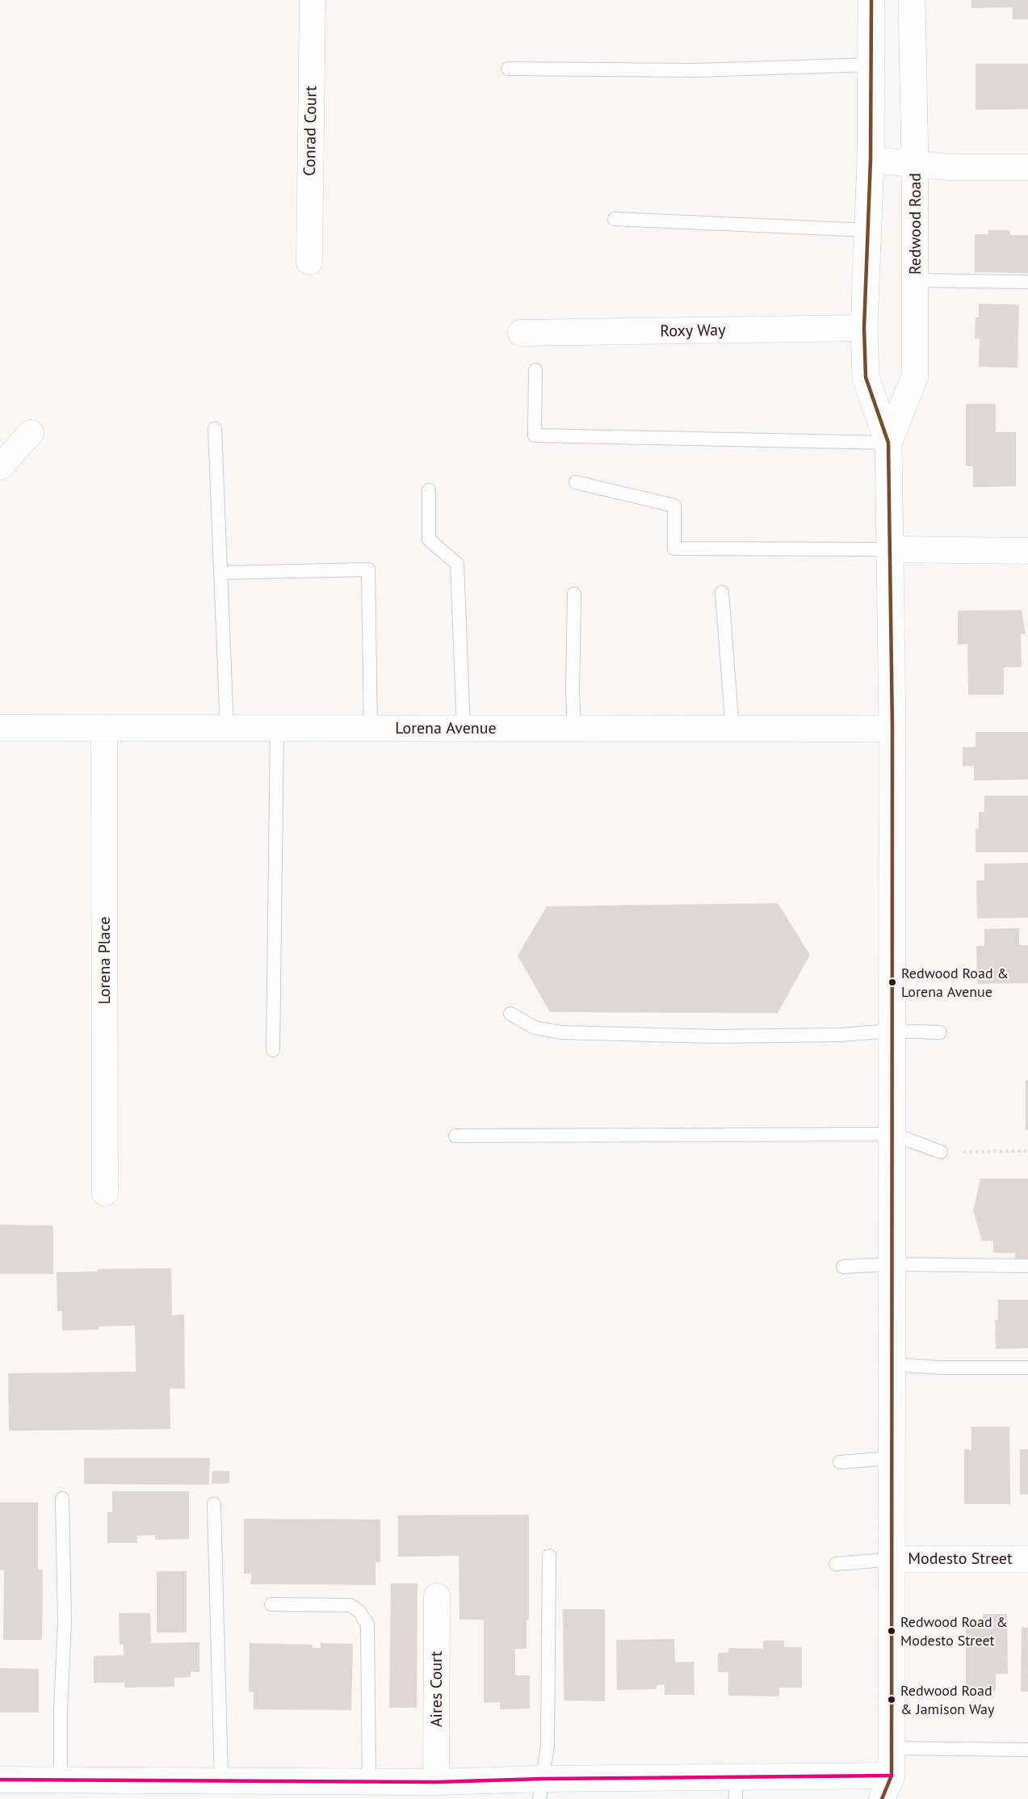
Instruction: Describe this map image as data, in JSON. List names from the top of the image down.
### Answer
{
  "streets": {
    "main road": ["Redwood Road"],
    "street": [
      "Conrad Court",
      "Roxy Way",
      "Lorena Avenue",
      "Lorena Place",
      "Modesto Street",
      "Aires Court"
    ]
  },
  "crossings": [
    ["Redwood Road", "Roxy Way"],
    ["Redwood Road", "Lorena Avenue"],
    ["Redwood Road", "Modesto Street"],
    ["Lorena Avenue", "Lorena Place"]
  ],
  "places": ["Redwood Road & Lorena Avenue", "Redwood Road & Modesto Street", "Redwood Road & Jamison Way"]
}
